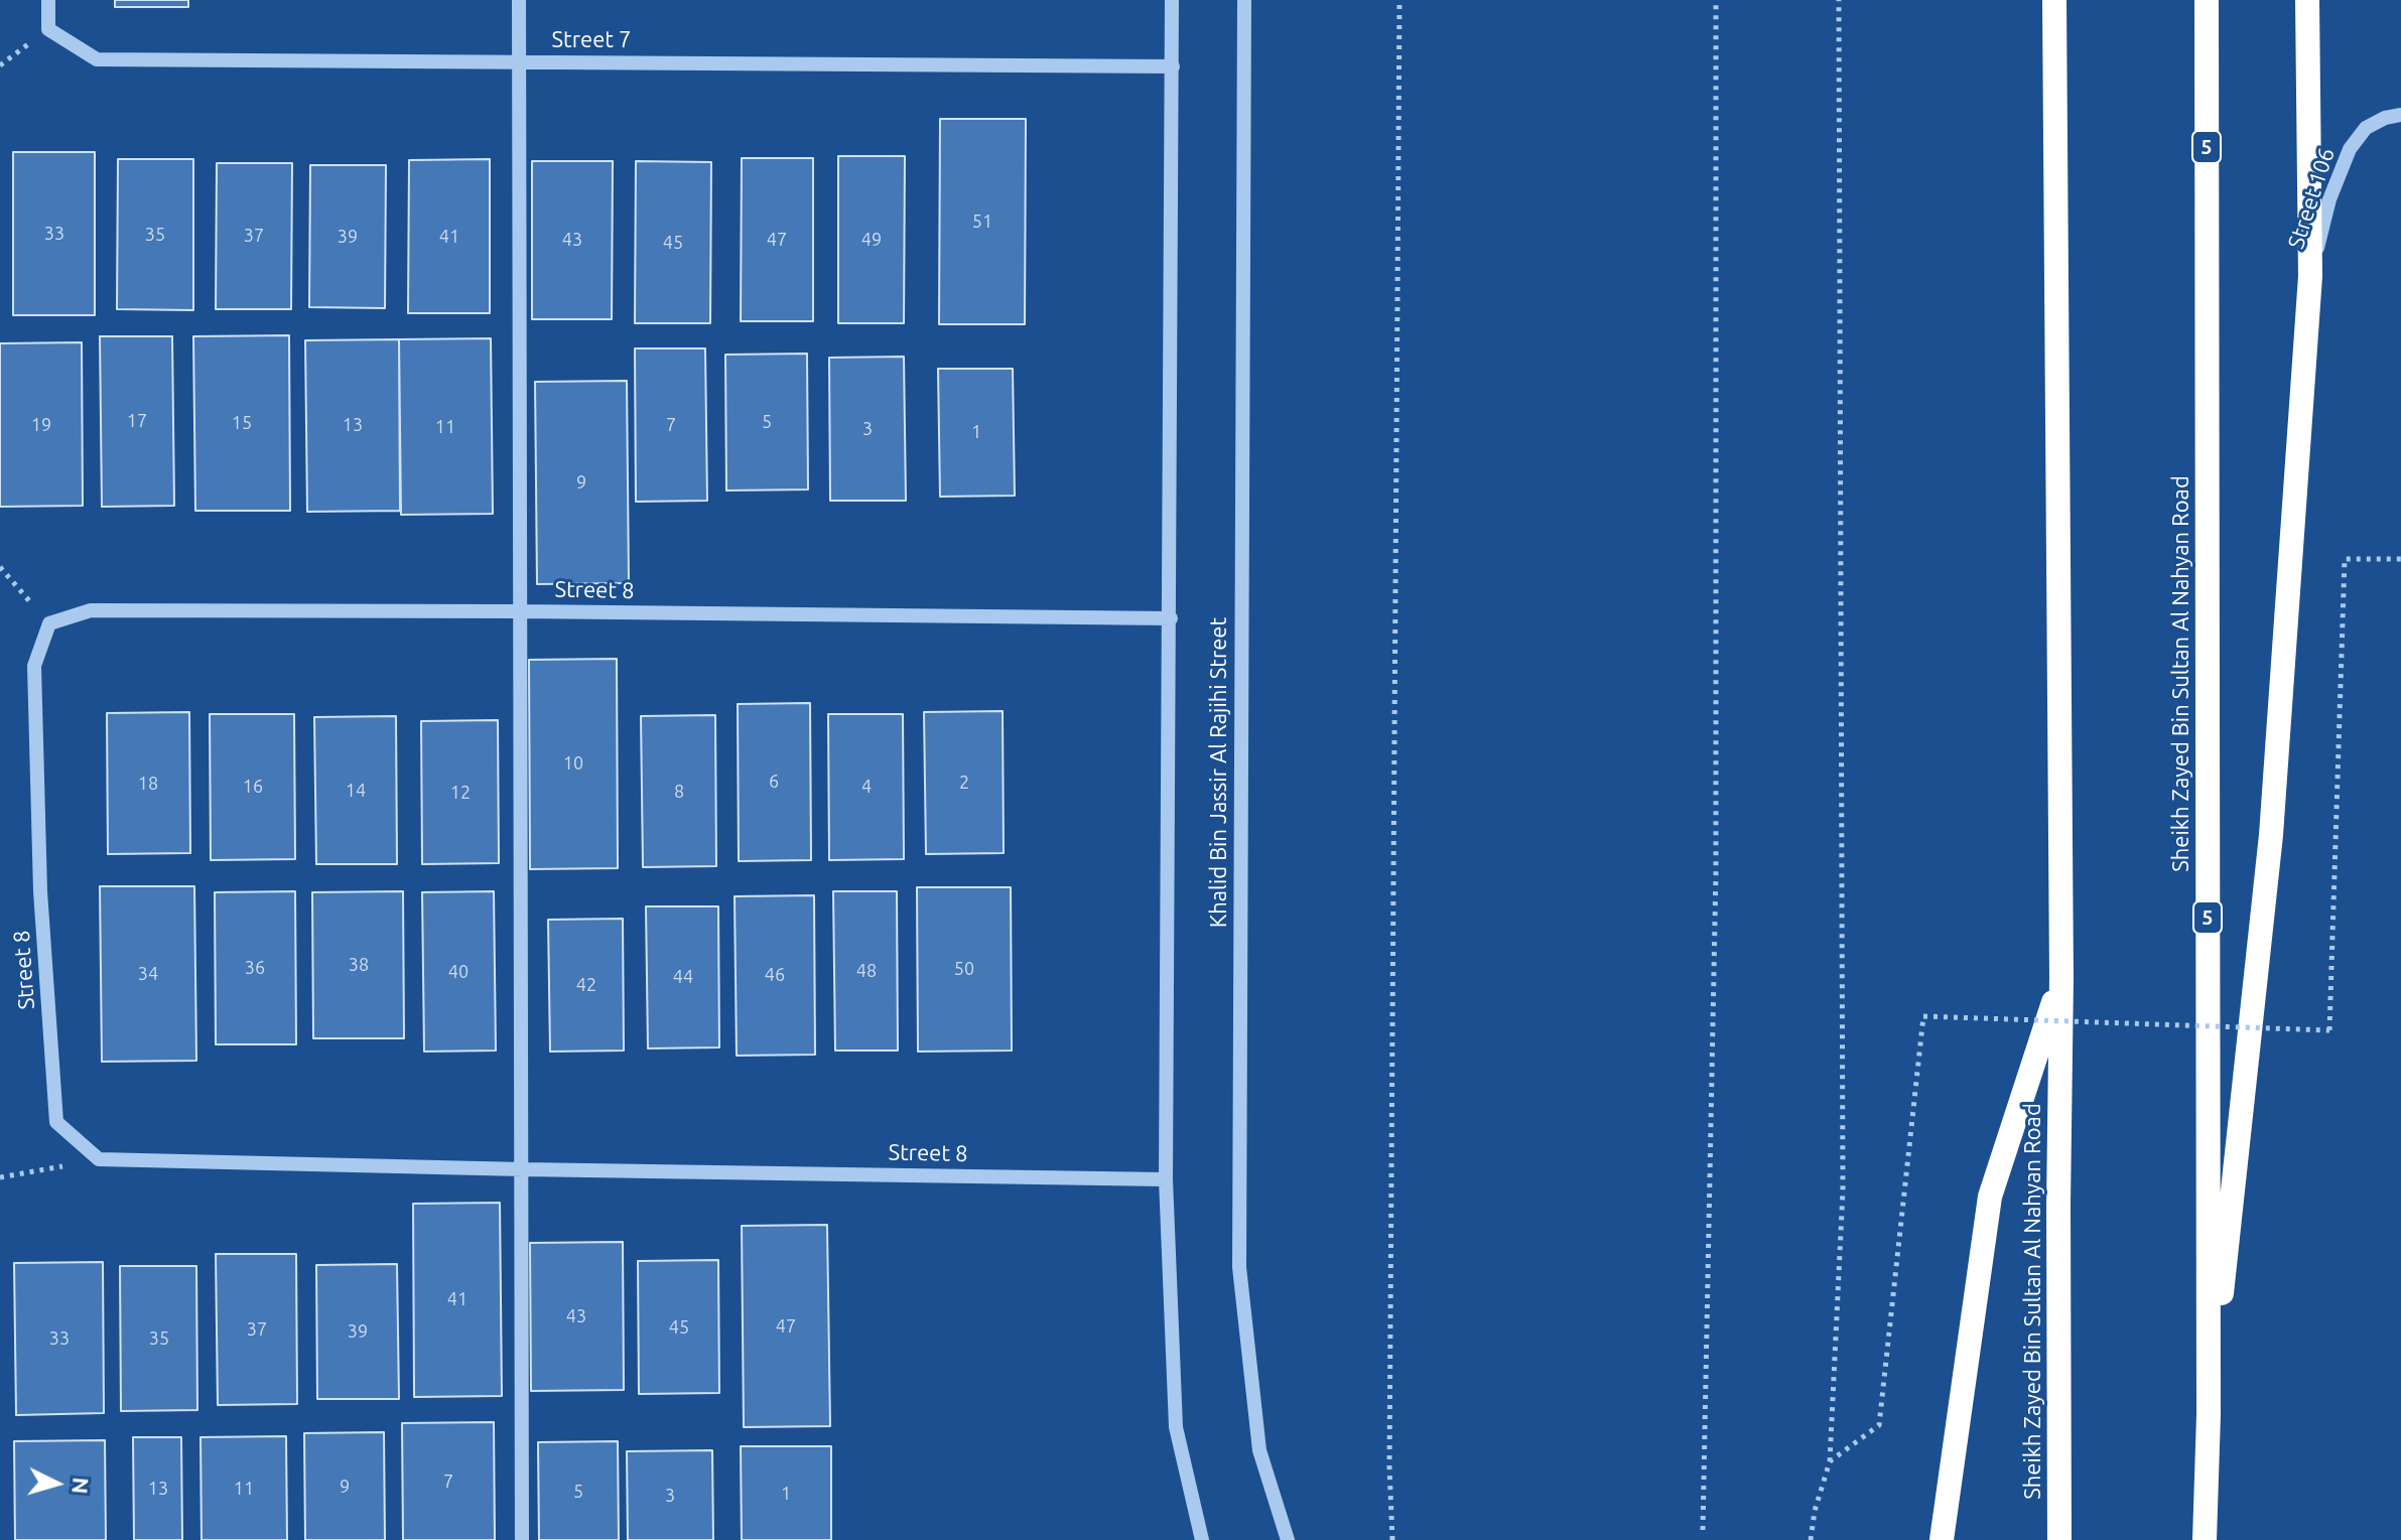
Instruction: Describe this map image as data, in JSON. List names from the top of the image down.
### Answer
{
  "streets": {
    "highway": ["5", "Sheikh Zayed Bin Sultan Al Nahyan Road"],
    "street": [
      "Street 7",
      "Street 106",
      "Street 8",
      "Khalid Bin Jassir Al Rajihi Street"
    ]
  },
  "house_numbers": [
    "51",
    "33",
    "35",
    "37",
    "39",
    "41",
    "43",
    "47",
    "49",
    "45",
    "17",
    "5",
    "15",
    "19",
    "13",
    "7",
    "11",
    "3",
    "1",
    "9",
    "10",
    "6",
    "2",
    "18",
    "16",
    "4",
    "14",
    "8",
    "12",
    "38",
    "36",
    "50",
    "48",
    "40",
    "34",
    "46",
    "44",
    "42",
    "41",
    "43",
    "47",
    "45",
    "37",
    "39",
    "33",
    "35",
    "7",
    "9",
    "13",
    "11",
    "5",
    "1",
    "3"
  ],
  "north": "right"
}
